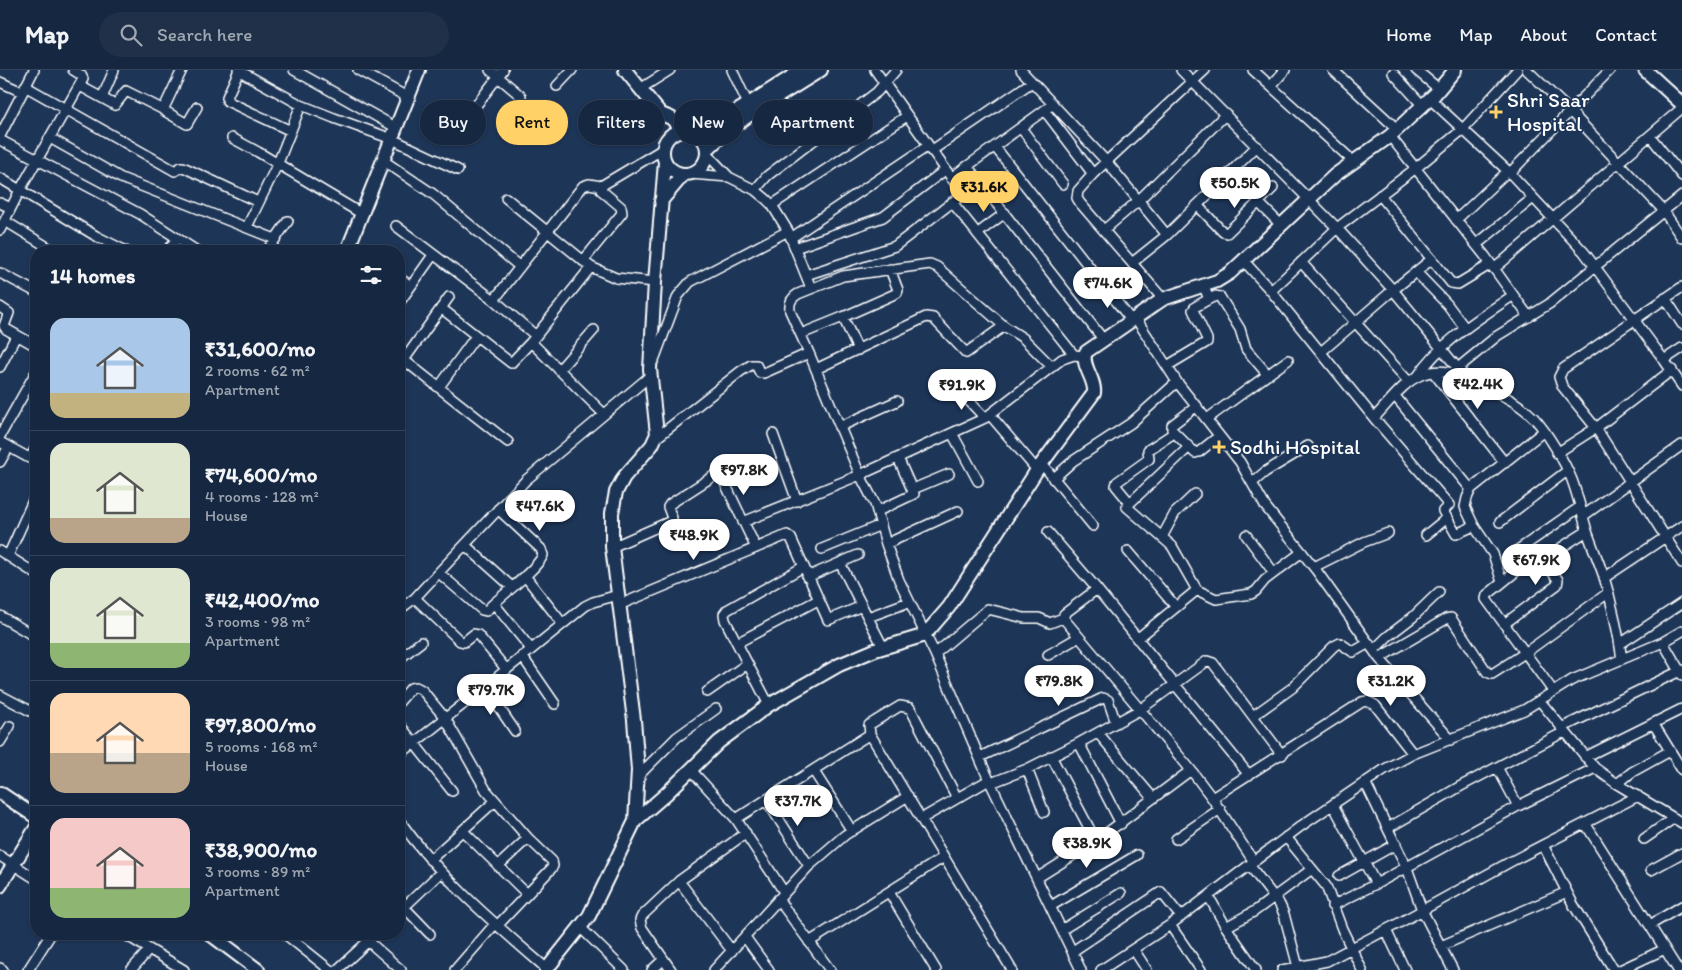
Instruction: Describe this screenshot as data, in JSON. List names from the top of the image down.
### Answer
{
  "places": {
    "health": ["Shri Saar Hospital", "Sodhi Hospital"]
  },
  "page": {
    "header": "Map",
    "search": "Search here",
    "nav": [
      "Home",
      "Map",
      "About",
      "Contact"
    ],
    "chip": [
      "Buy",
      "Rent",
      "Filters",
      "New",
      "Apartment"
    ],
    "price": [
      "₹50.5K",
      "₹31.6K",
      "₹74.6K",
      "₹42.4K",
      "₹91.9K",
      "₹97.8K",
      "₹47.6K",
      "₹48.9K",
      "₹67.9K",
      "₹79.8K",
      "₹31.2K",
      "₹79.7K",
      "₹37.7K",
      "₹38.9K"
    ],
    "heading": "14 homes",
    "list": [
      {
        "name": "₹31,600/mo",
        "note": "2 rooms · 62 m² · Apartment"
      },
      {
        "name": "₹74,600/mo",
        "note": "4 rooms · 128 m² · House"
      },
      {
        "name": "₹42,400/mo",
        "note": "3 rooms · 98 m² · Apartment"
      },
      {
        "name": "₹97,800/mo",
        "note": "5 rooms · 168 m² · House"
      },
      {
        "name": "₹38,900/mo",
        "note": "3 rooms · 89 m² · Apartment"
      }
    ]
  }
}
